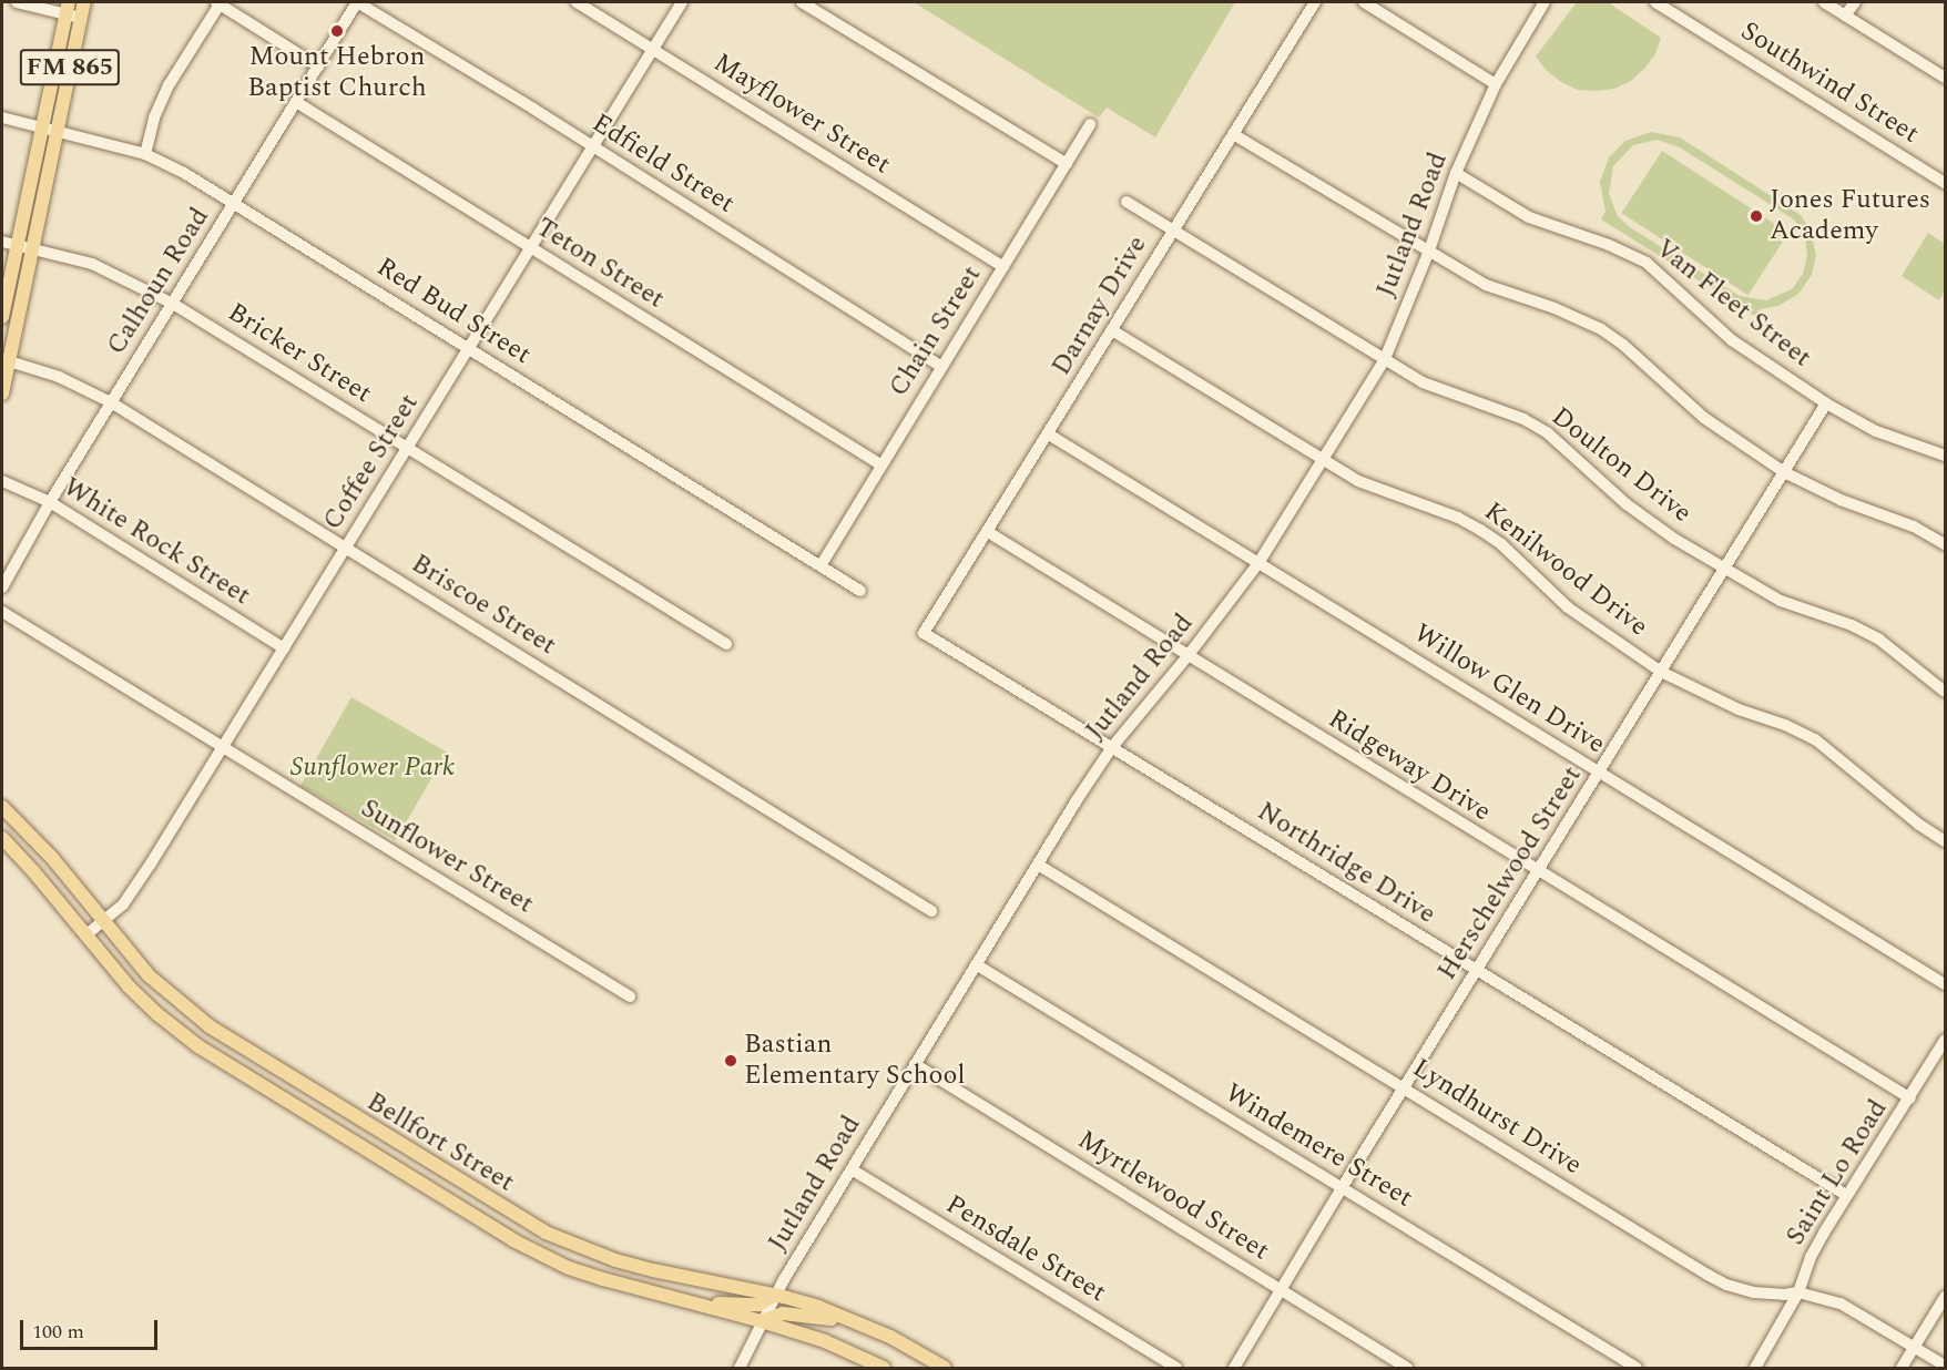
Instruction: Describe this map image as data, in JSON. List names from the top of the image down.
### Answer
{
  "streets": {
    "main road": ["FM 865", "Bellfort Street"],
    "street": [
      "Southwind Street",
      "Mayflower Street",
      "Edfield Street",
      "Jutland Road",
      "Teton Street",
      "Calhoun Road",
      "Van Fleet Street",
      "Darnay Drive",
      "Red Bud Street",
      "Chain Street",
      "Bricker Street",
      "Coffee Street",
      "Doulton Drive",
      "White Rock Street",
      "Kenilwood Drive",
      "Briscoe Street",
      "Willow Glen Drive",
      "Ridgeway Drive",
      "Sunflower Street",
      "Northridge Drive",
      "Herschelwood Street",
      "Lyndhurst Drive",
      "Windemere Street",
      "Saint Lo Road",
      "Myrtlewood Street",
      "Pensdale Street"
    ]
  },
  "crossings": [
    ["FM 865", "Red Bud Street"],
    ["FM 865", "Bricker Street"],
    ["FM 865", "Briscoe Street"],
    ["Mayflower Street", "Chain Street"],
    ["Mayflower Street", "Coffee Street"],
    ["Edfield Street", "Calhoun Road"],
    ["Edfield Street", "Chain Street"],
    ["Edfield Street", "Coffee Street"],
    ["Jutland Road", "Van Fleet Street"],
    ["Jutland Road", "Doulton Drive"],
    ["Jutland Road", "Kenilwood Drive"],
    ["Jutland Road", "Willow Glen Drive"],
    ["Jutland Road", "Ridgeway Drive"],
    ["Jutland Road", "Northridge Drive"],
    ["Jutland Road", "Lyndhurst Drive"],
    ["Jutland Road", "Bellfort Street"],
    ["Jutland Road", "Windemere Street"],
    ["Jutland Road", "Myrtlewood Street"],
    ["Jutland Road", "Pensdale Street"],
    ["Teton Street", "Calhoun Road"],
    ["Teton Street", "Chain Street"],
    ["Teton Street", "Coffee Street"],
    ["Calhoun Road", "Red Bud Street"],
    ["Calhoun Road", "Bricker Street"],
    ["Calhoun Road", "White Rock Street"],
    ["Calhoun Road", "Briscoe Street"],
    ["Van Fleet Street", "Herschelwood Street"],
    ["Darnay Drive", "Doulton Drive"],
    ["Darnay Drive", "Kenilwood Drive"],
    ["Darnay Drive", "Willow Glen Drive"],
    ["Darnay Drive", "Ridgeway Drive"],
    ["Darnay Drive", "Northridge Drive"],
    ["Red Bud Street", "Chain Street"],
    ["Red Bud Street", "Coffee Street"],
    ["Bricker Street", "Coffee Street"],
    ["Coffee Street", "White Rock Street"],
    ["Coffee Street", "Briscoe Street"],
    ["Coffee Street", "Sunflower Street"],
    ["Coffee Street", "Bellfort Street"],
    ["Doulton Drive", "Herschelwood Street"],
    ["Kenilwood Drive", "Herschelwood Street"],
    ["Willow Glen Drive", "Herschelwood Street"],
    ["Ridgeway Drive", "Herschelwood Street"],
    ["Ridgeway Drive", "Saint Lo Road"],
    ["Northridge Drive", "Herschelwood Street"],
    ["Northridge Drive", "Saint Lo Road"],
    ["Herschelwood Street", "Lyndhurst Drive"],
    ["Herschelwood Street", "Windemere Street"],
    ["Herschelwood Street", "Myrtlewood Street"],
    ["Lyndhurst Drive", "Saint Lo Road"]
  ],
  "parks": ["Sunflower Park"],
  "places": ["Mount Hebron Baptist Church", "Jones Futures Academy", "Bastian Elementary School"],
  "scale_bar": "100 m"
}
